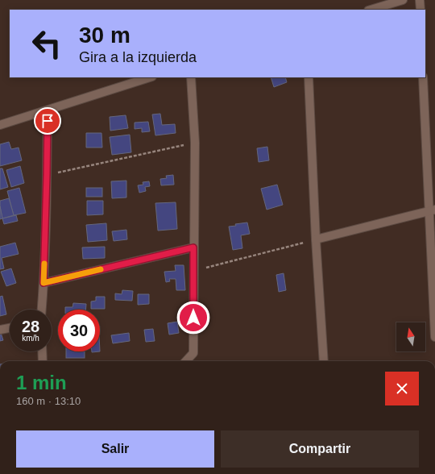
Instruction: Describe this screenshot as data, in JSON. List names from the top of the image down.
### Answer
{
  "north": "top",
  "page": {
    "turn": ["30 m", "Gira a la izquierda"],
    "speed": "28 km/h",
    "limit": "30",
    "heading": ["1 min", "160 m · 13:10"],
    "buttons": ["Salir", "Compartir"]
  }
}
